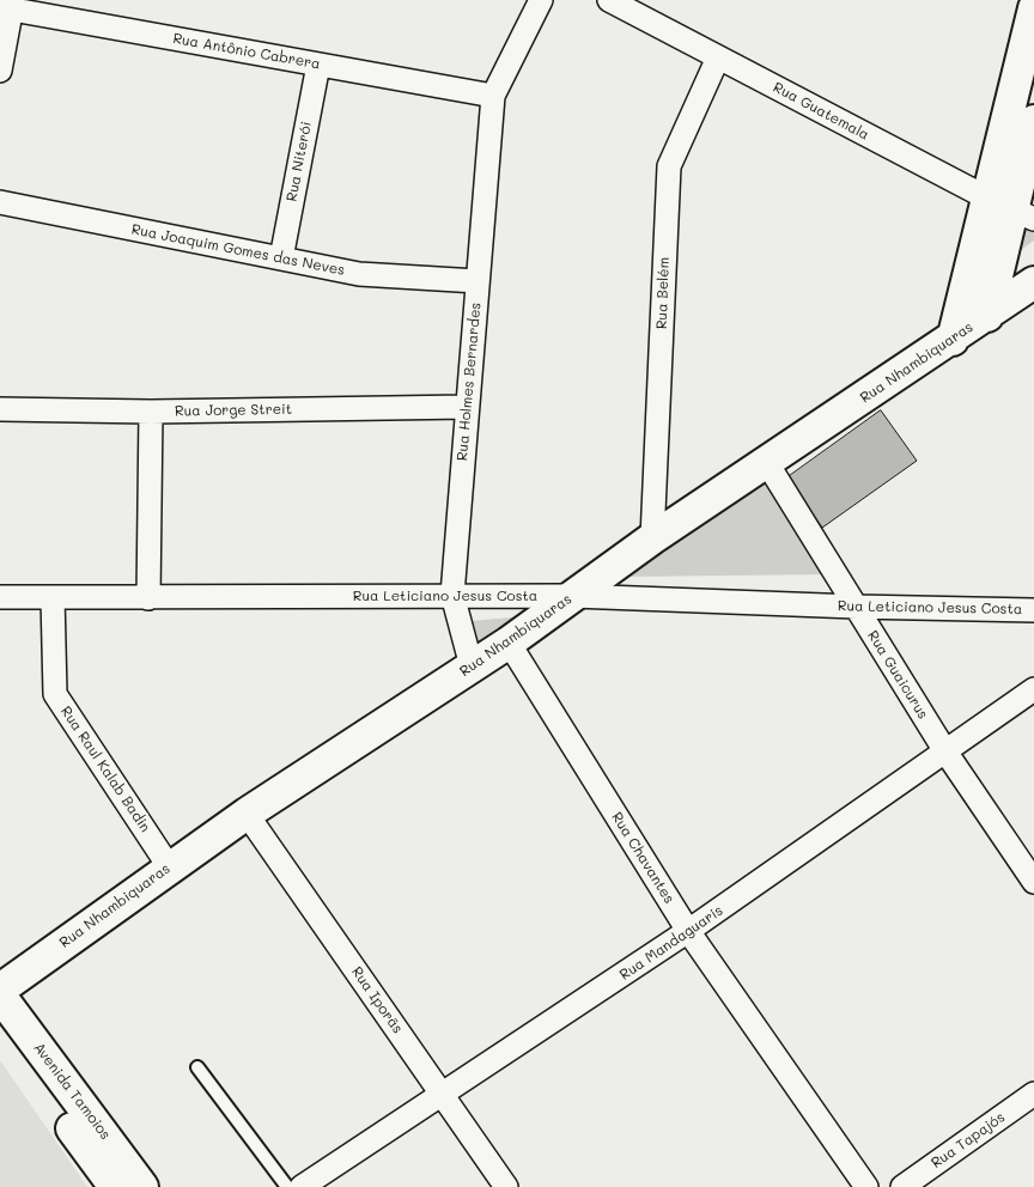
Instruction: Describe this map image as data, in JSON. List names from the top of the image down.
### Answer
{
  "streets": {
    "street": [
      "Rua Antônio Cabrera",
      "Rua Guatemala",
      "Rua Niterói",
      "Rua Joaquim Gomes das Neves",
      "Rua Belém",
      "Rua Nhambiquaras",
      "Rua Holmes Bernardes",
      "Rua Jorge Streit",
      "Rua Leticiano Jesus Costa",
      "Rua Guaicurus",
      "Rua Raul Kalab Badin",
      "Rua Chavantes",
      "Rua Mandaguaris",
      "Rua Iporãs",
      "Avenida Tamoios",
      "Rua Tapajós"
    ]
  },
  "crossings": [
    ["Rua Antônio Cabrera", "Rua Niterói"],
    ["Rua Antônio Cabrera", "Rua Holmes Bernardes"],
    ["Rua Guatemala", "Rua Belém"],
    ["Rua Niterói", "Rua Joaquim Gomes das Neves"],
    ["Rua Joaquim Gomes das Neves", "Rua Holmes Bernardes"],
    ["Rua Belém", "Rua Nhambiquaras"],
    ["Rua Nhambiquaras", "Rua Holmes Bernardes"],
    ["Rua Nhambiquaras", "Rua Leticiano Jesus Costa"],
    ["Rua Nhambiquaras", "Rua Guaicurus"],
    ["Rua Nhambiquaras", "Rua Raul Kalab Badin"],
    ["Rua Nhambiquaras", "Rua Chavantes"],
    ["Rua Nhambiquaras", "Rua Iporãs"],
    ["Rua Holmes Bernardes", "Rua Jorge Streit"],
    ["Rua Holmes Bernardes", "Rua Leticiano Jesus Costa"],
    ["Rua Leticiano Jesus Costa", "Rua Guaicurus"],
    ["Rua Leticiano Jesus Costa", "Rua Raul Kalab Badin"],
    ["Rua Guaicurus", "Rua Mandaguaris"],
    ["Rua Chavantes", "Rua Mandaguaris"],
    ["Rua Mandaguaris", "Rua Iporãs"]
  ]
}
